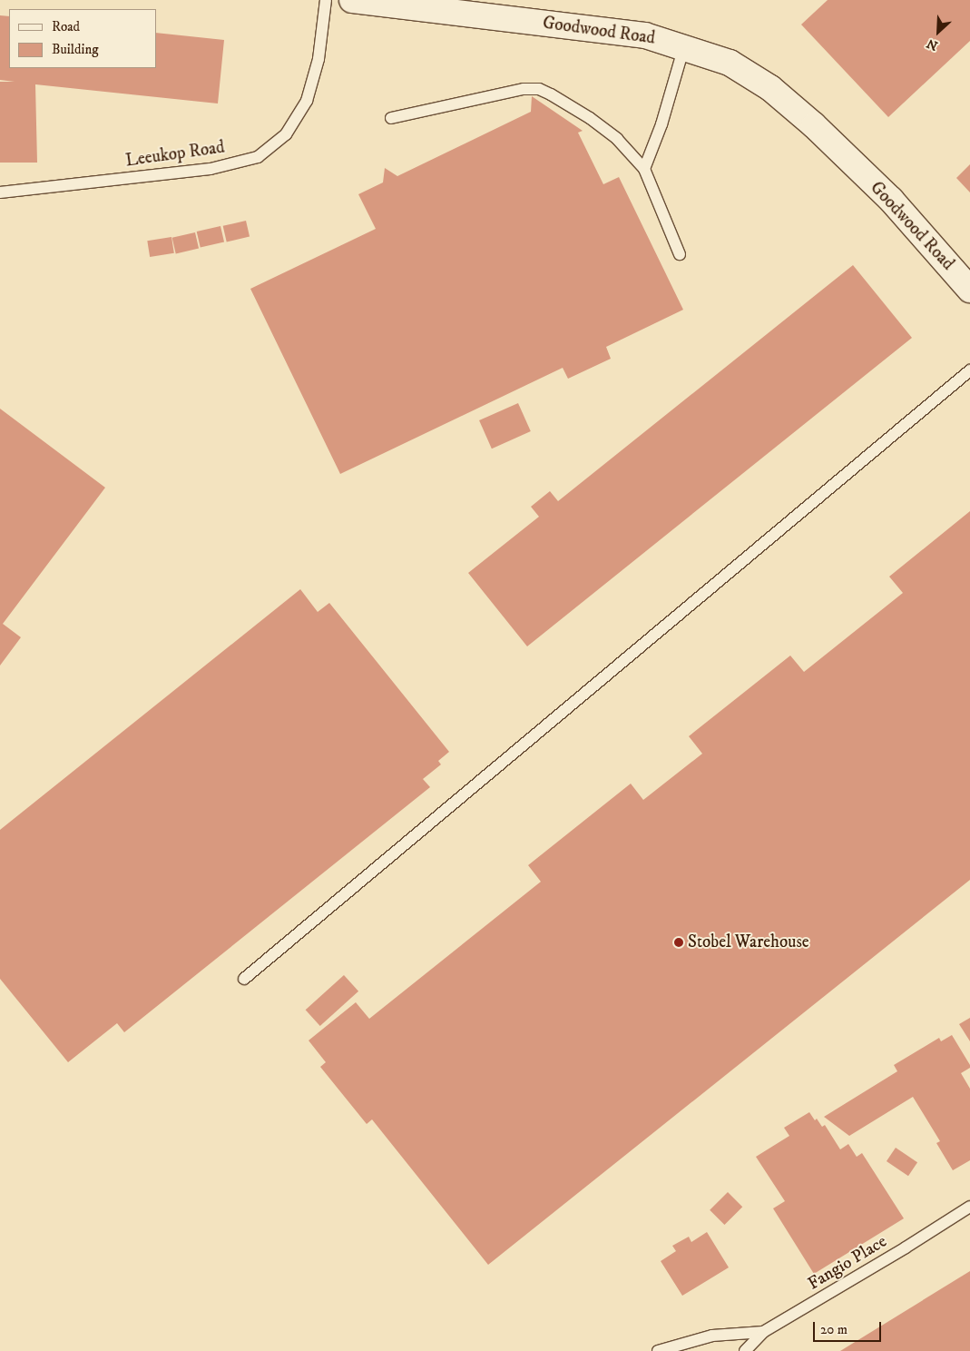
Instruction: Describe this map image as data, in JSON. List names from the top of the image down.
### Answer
{
  "streets": {
    "street": ["Goodwood Road"],
    "lane": ["Leeukop Road", "Fangio Place"]
  },
  "places": ["Stobel Warehouse"],
  "legend": ["Road", "Building"],
  "scale_bar": "20 m",
  "north": "bottom left"
}
